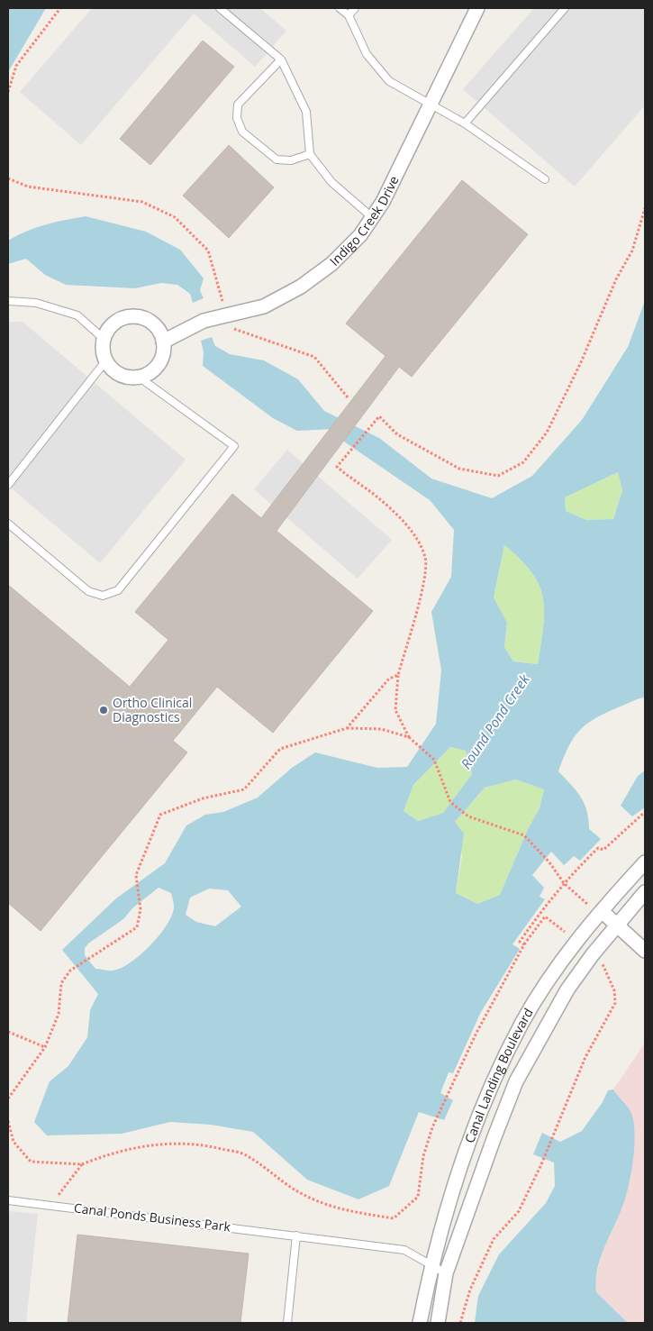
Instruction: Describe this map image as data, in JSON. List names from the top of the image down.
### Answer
{
  "streets": {
    "street": ["Indigo Creek Drive", "Canal Landing Boulevard"],
    "lane": ["Canal Ponds Business Park"]
  },
  "crossings": [
    ["Canal Landing Boulevard", "Canal Ponds Business Park"]
  ],
  "water": ["Round Pond Creek"],
  "places": ["Ortho Clinical Diagnostics"]
}
